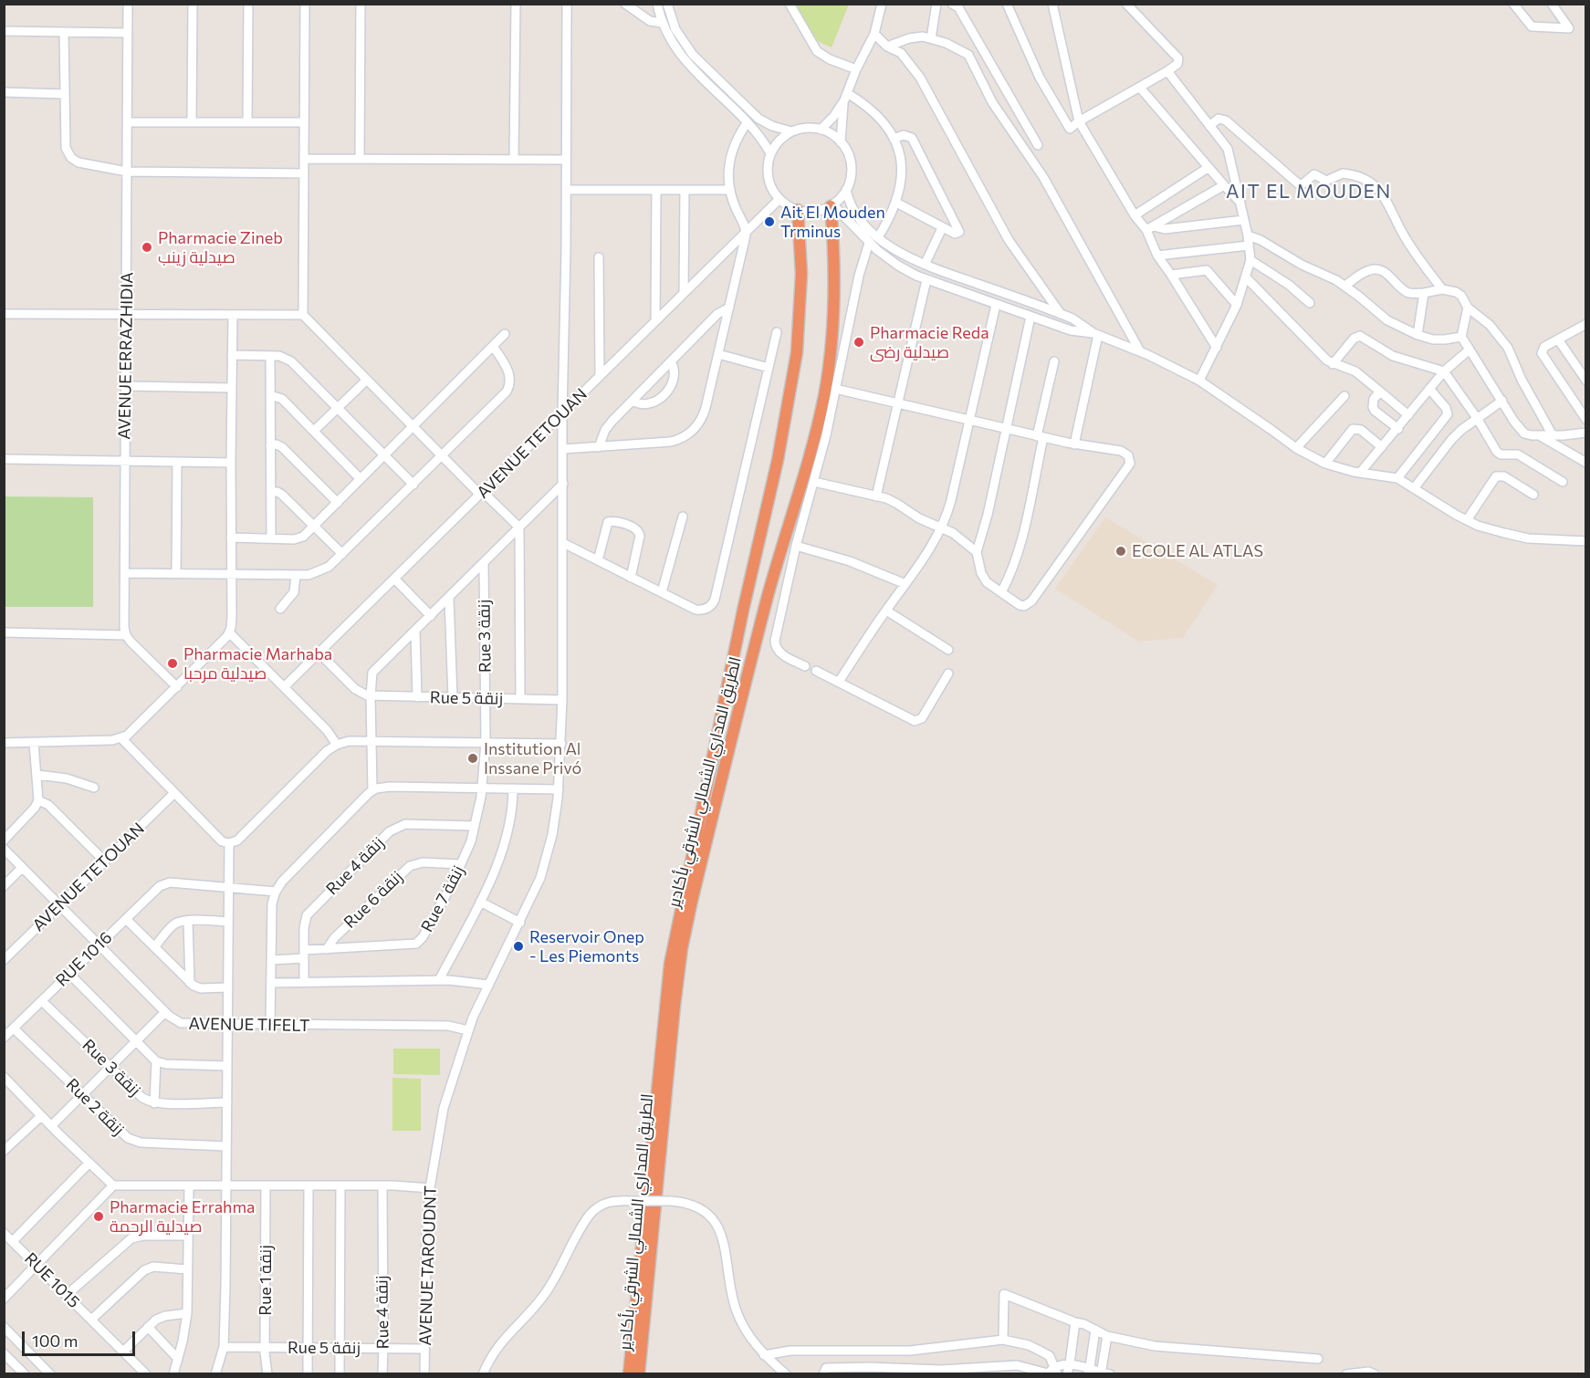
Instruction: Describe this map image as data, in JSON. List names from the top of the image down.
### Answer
{
  "streets": {
    "highway": ["الطريق المداري الشمالي الشرقي بأكادير"],
    "street": [
      "AVENUE ERRAZHIDIA",
      "AVENUE TETOUAN",
      "Rue 3 زنقة",
      "Rue 5 زنقة",
      "Rue 4 زنقة",
      "Rue 7 زنقة",
      "Rue 6 زنقة",
      "RUE 1016",
      "AVENUE TIFELT",
      "Rue 2 زنقة",
      "AVENUE TAROUDNT",
      "RUE 1015",
      "Rue 1 زنقة"
    ]
  },
  "crossings": [
    ["AVENUE TETOUAN", "الطريق المداري الشمالي الشرقي بأكادير"],
    ["AVENUE TETOUAN", "AVENUE TIFELT"],
    ["AVENUE TETOUAN", "AVENUE TAROUDNT"],
    ["Rue 3 زنقة", "Rue 5 زنقة"],
    ["Rue 3 زنقة", "Rue 7 زنقة"],
    ["Rue 3 زنقة", "RUE 1016"],
    ["Rue 5 زنقة", "Rue 4 زنقة"],
    ["Rue 5 زنقة", "AVENUE TAROUDNT"],
    ["Rue 5 زنقة", "Rue 1 زنقة"],
    ["Rue 4 زنقة", "Rue 7 زنقة"],
    ["Rue 7 زنقة", "Rue 6 زنقة"],
    ["RUE 1016", "AVENUE TIFELT"],
    ["RUE 1016", "Rue 2 زنقة"],
    ["AVENUE TIFELT", "AVENUE TAROUDNT"]
  ],
  "districts": ["AIT EL MOUDEN"],
  "places": [
    "Ait El Mouden Trminus",
    "Pharmacie Zineb صيدلية زينب",
    "Pharmacie Reda صيدلية رضى",
    "ECOLE AL ATLAS",
    "Pharmacie Marhaba صيدلية مرحبا",
    "Institution Al Inssane Privó",
    "Reservoir Onep - Les Piemonts",
    "Pharmacie Errahma صيدلية الرحمة"
  ],
  "scale_bar": "100 m"
}
